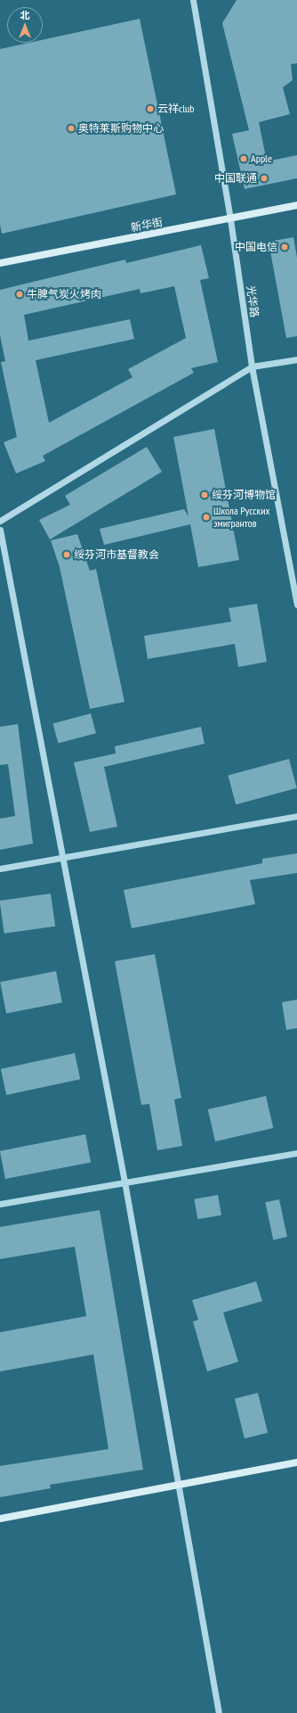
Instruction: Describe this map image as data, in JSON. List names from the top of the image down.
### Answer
{
  "streets": {
    "main road": ["新华街"],
    "street": ["光华路"]
  },
  "crossings": [
    ["新华街", "光华路"]
  ],
  "places": [
    "云祥club",
    "奥特莱斯购物中心",
    "Apple",
    "中国联通",
    "中国电信",
    "牛脾气炭火烤肉",
    "绥芬河博物馆",
    "Школа Русских эмигрантов",
    "绥芬河市基督教会"
  ],
  "north": "top"
}
